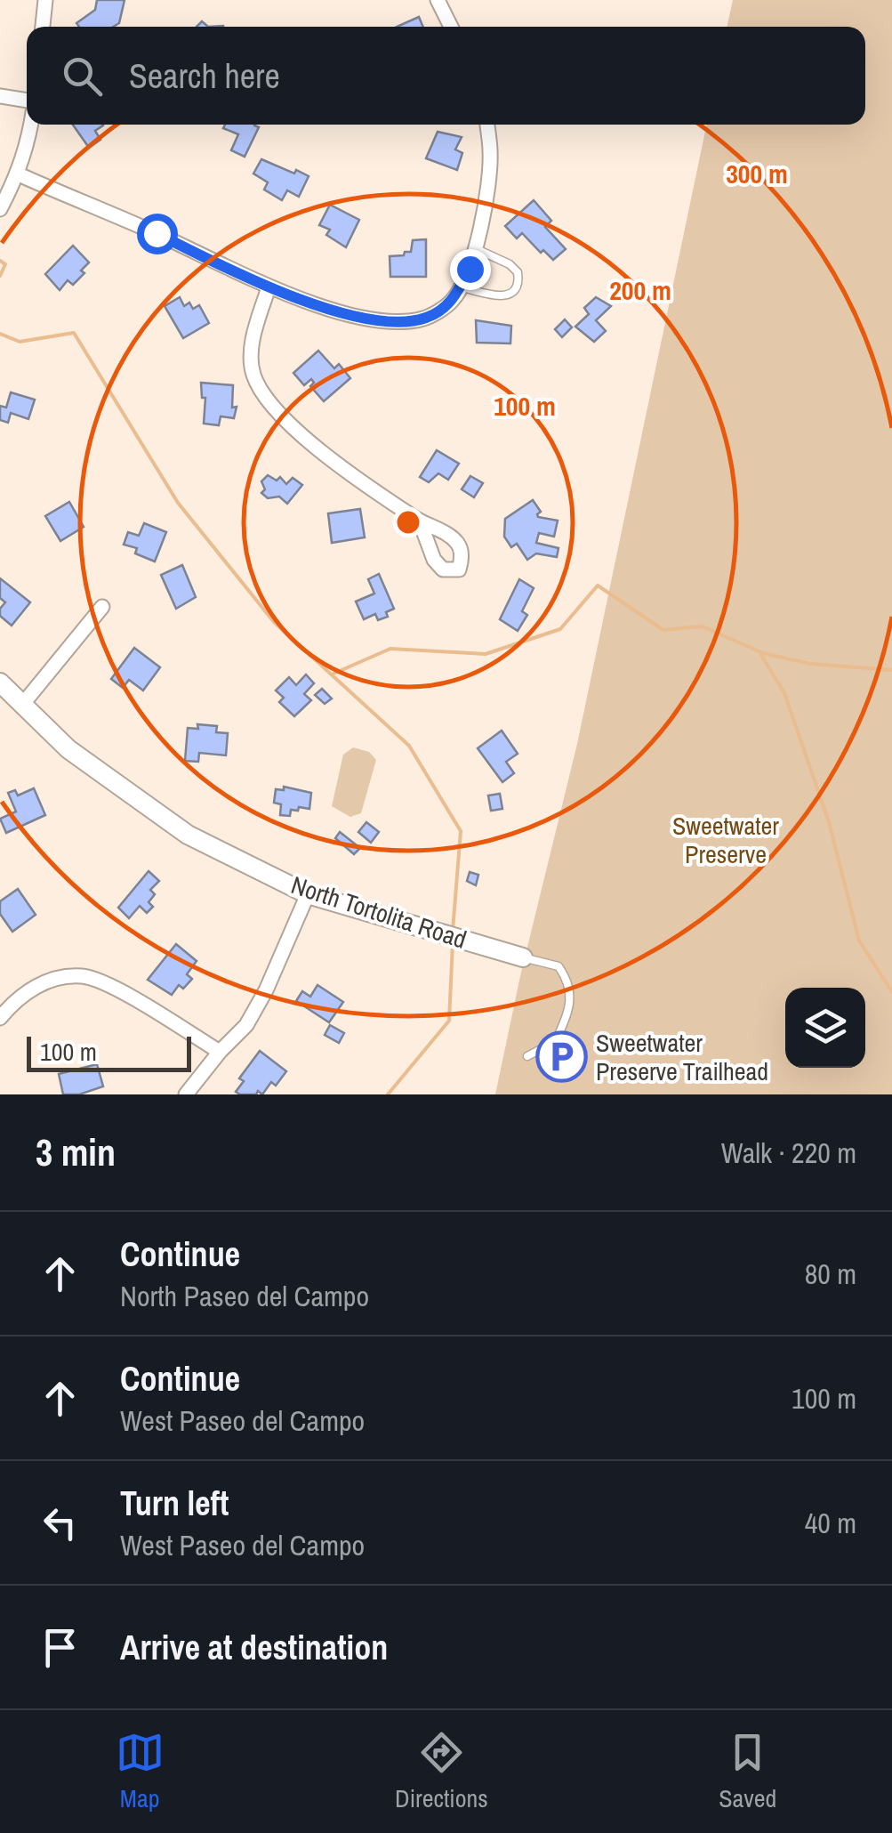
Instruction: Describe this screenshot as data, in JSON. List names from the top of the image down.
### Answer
{
  "streets": {
    "street": ["North Tortolita Road"]
  },
  "parks": ["Sweetwater Preserve"],
  "places": {
    "parking": ["Sweetwater Preserve Trailhead"]
  },
  "scale_bar": "100 m",
  "page": {
    "search": "Search here",
    "scale": "100 m",
    "heading": ["3 min", "Walk · 220 m"],
    "list": [
      ["Continue", "North Paseo del Campo", "80 m"],
      ["Continue", "West Paseo del Campo", "100 m"],
      ["Turn left", "West Paseo del Campo", "40 m"],
      "Arrive at destination"
    ],
    "nav": ["Map", "Directions", "Saved"]
  },
  "rings": ["300 m", "200 m", "100 m"]
}
